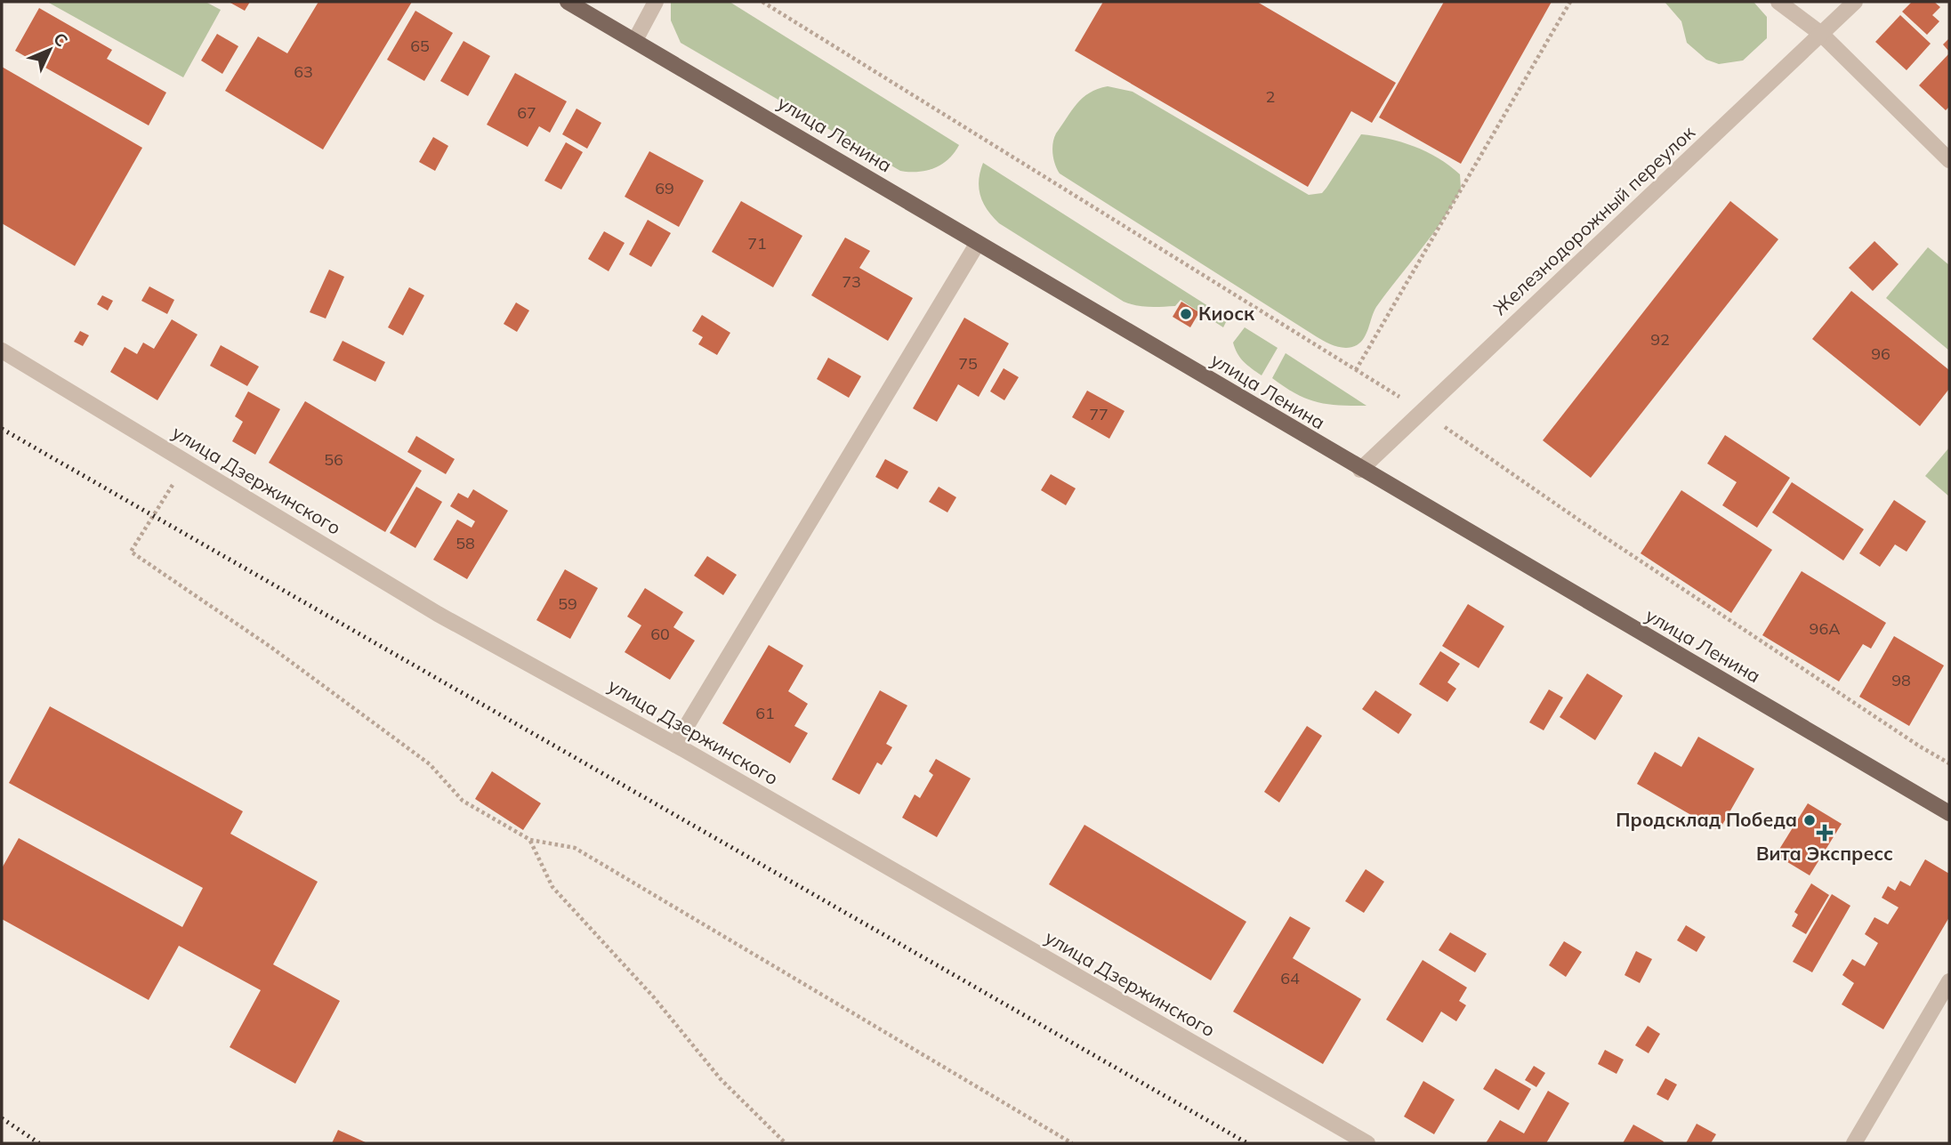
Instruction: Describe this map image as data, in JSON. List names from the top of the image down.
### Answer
{
  "streets": {
    "main road": ["улица Ленина"],
    "street": ["Железнодорожный переулок", "улица Дзержинского"]
  },
  "crossings": [
    ["улица Ленина", "Железнодорожный переулок"]
  ],
  "places": {
    "other": ["Киоск", "Продсклад Победа"],
    "health": ["Вита Экспресс"]
  },
  "house_numbers": [
    "65",
    "63",
    "2",
    "67",
    "69",
    "71",
    "73",
    "92",
    "96",
    "75",
    "77",
    "56",
    "58",
    "59",
    "96А",
    "60",
    "98",
    "61",
    "64"
  ],
  "north": "top right"
}
